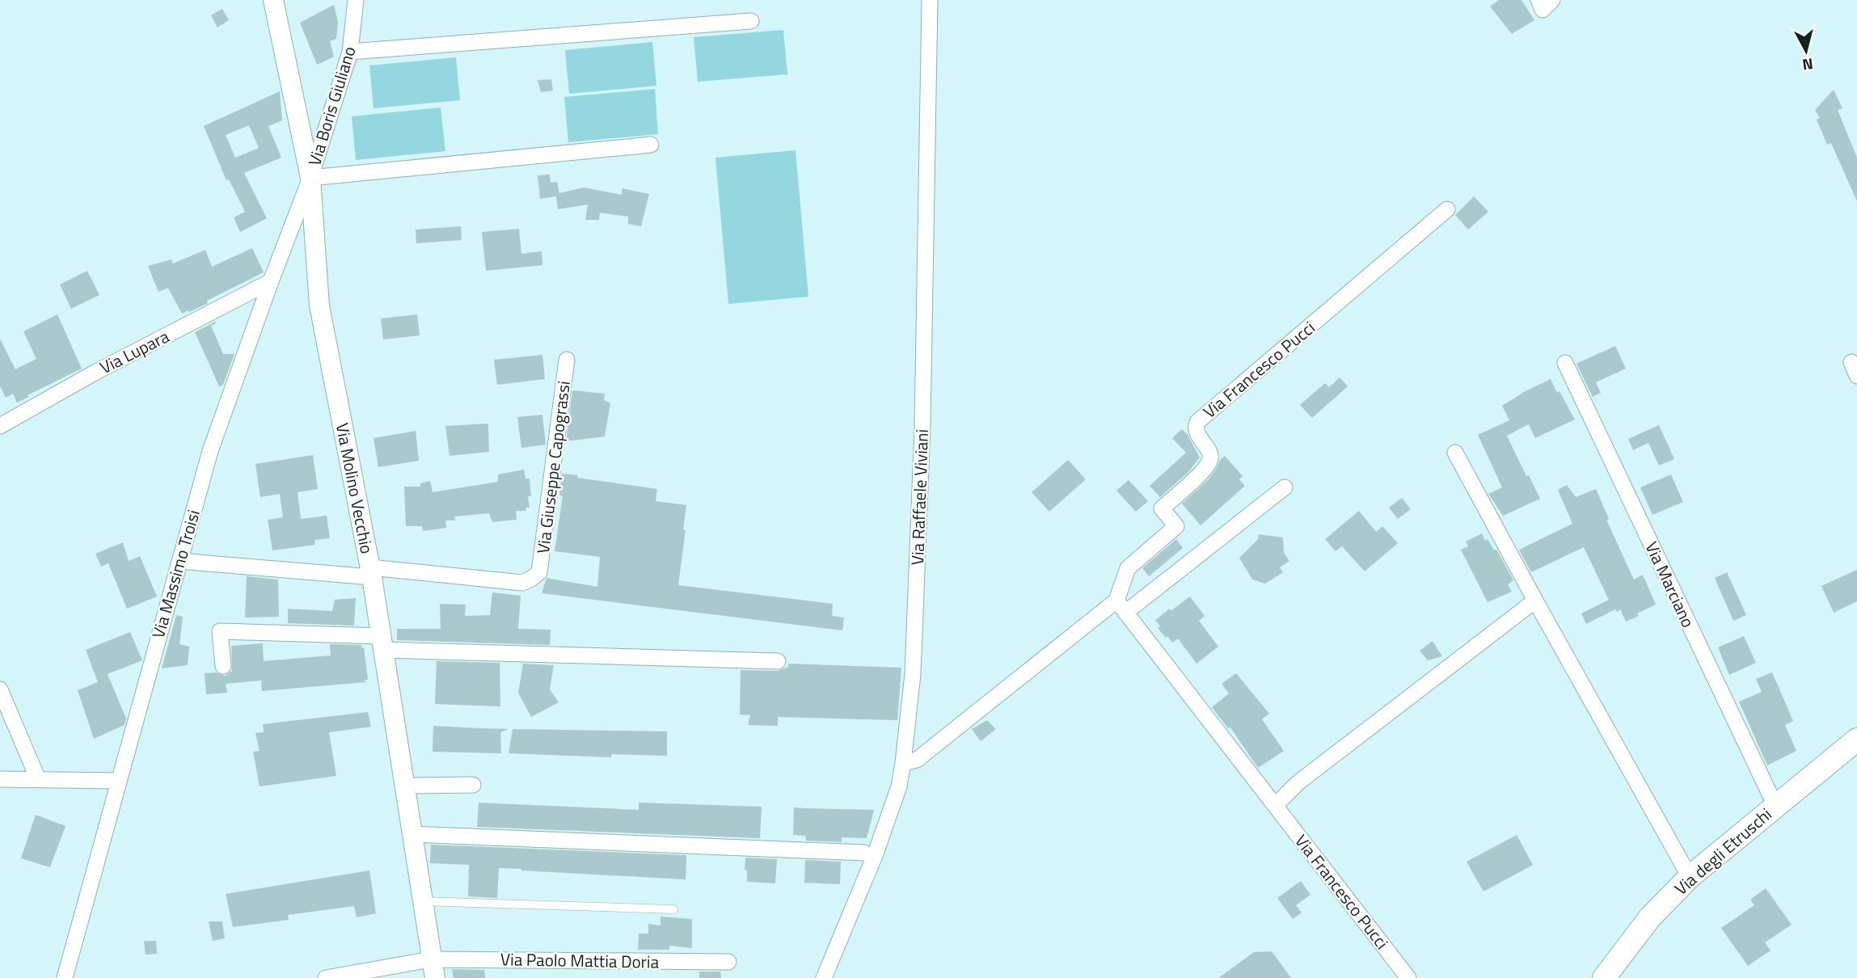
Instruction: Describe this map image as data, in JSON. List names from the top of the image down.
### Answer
{
  "streets": {
    "main road": ["Via degli Etruschi"],
    "street": [
      "Via Boris Giuliano",
      "Via Lupara",
      "Via Francesco Pucci",
      "Via Giuseppe Capograssi",
      "Via Molino Vecchio",
      "Via Raffaele Viviani",
      "Via Massimo Troisi",
      "Via Marciano",
      "Via Paolo Mattia Doria"
    ]
  },
  "crossings": [
    ["Via Boris Giuliano", "Via Molino Vecchio"],
    ["Via Boris Giuliano", "Via Massimo Troisi"],
    ["Via Lupara", "Via Massimo Troisi"],
    ["Via Giuseppe Capograssi", "Via Molino Vecchio"],
    ["Via Molino Vecchio", "Via Massimo Troisi"],
    ["Via Molino Vecchio", "Via Paolo Mattia Doria"],
    ["Via Marciano", "Via degli Etruschi"]
  ],
  "north": "bottom"
}
